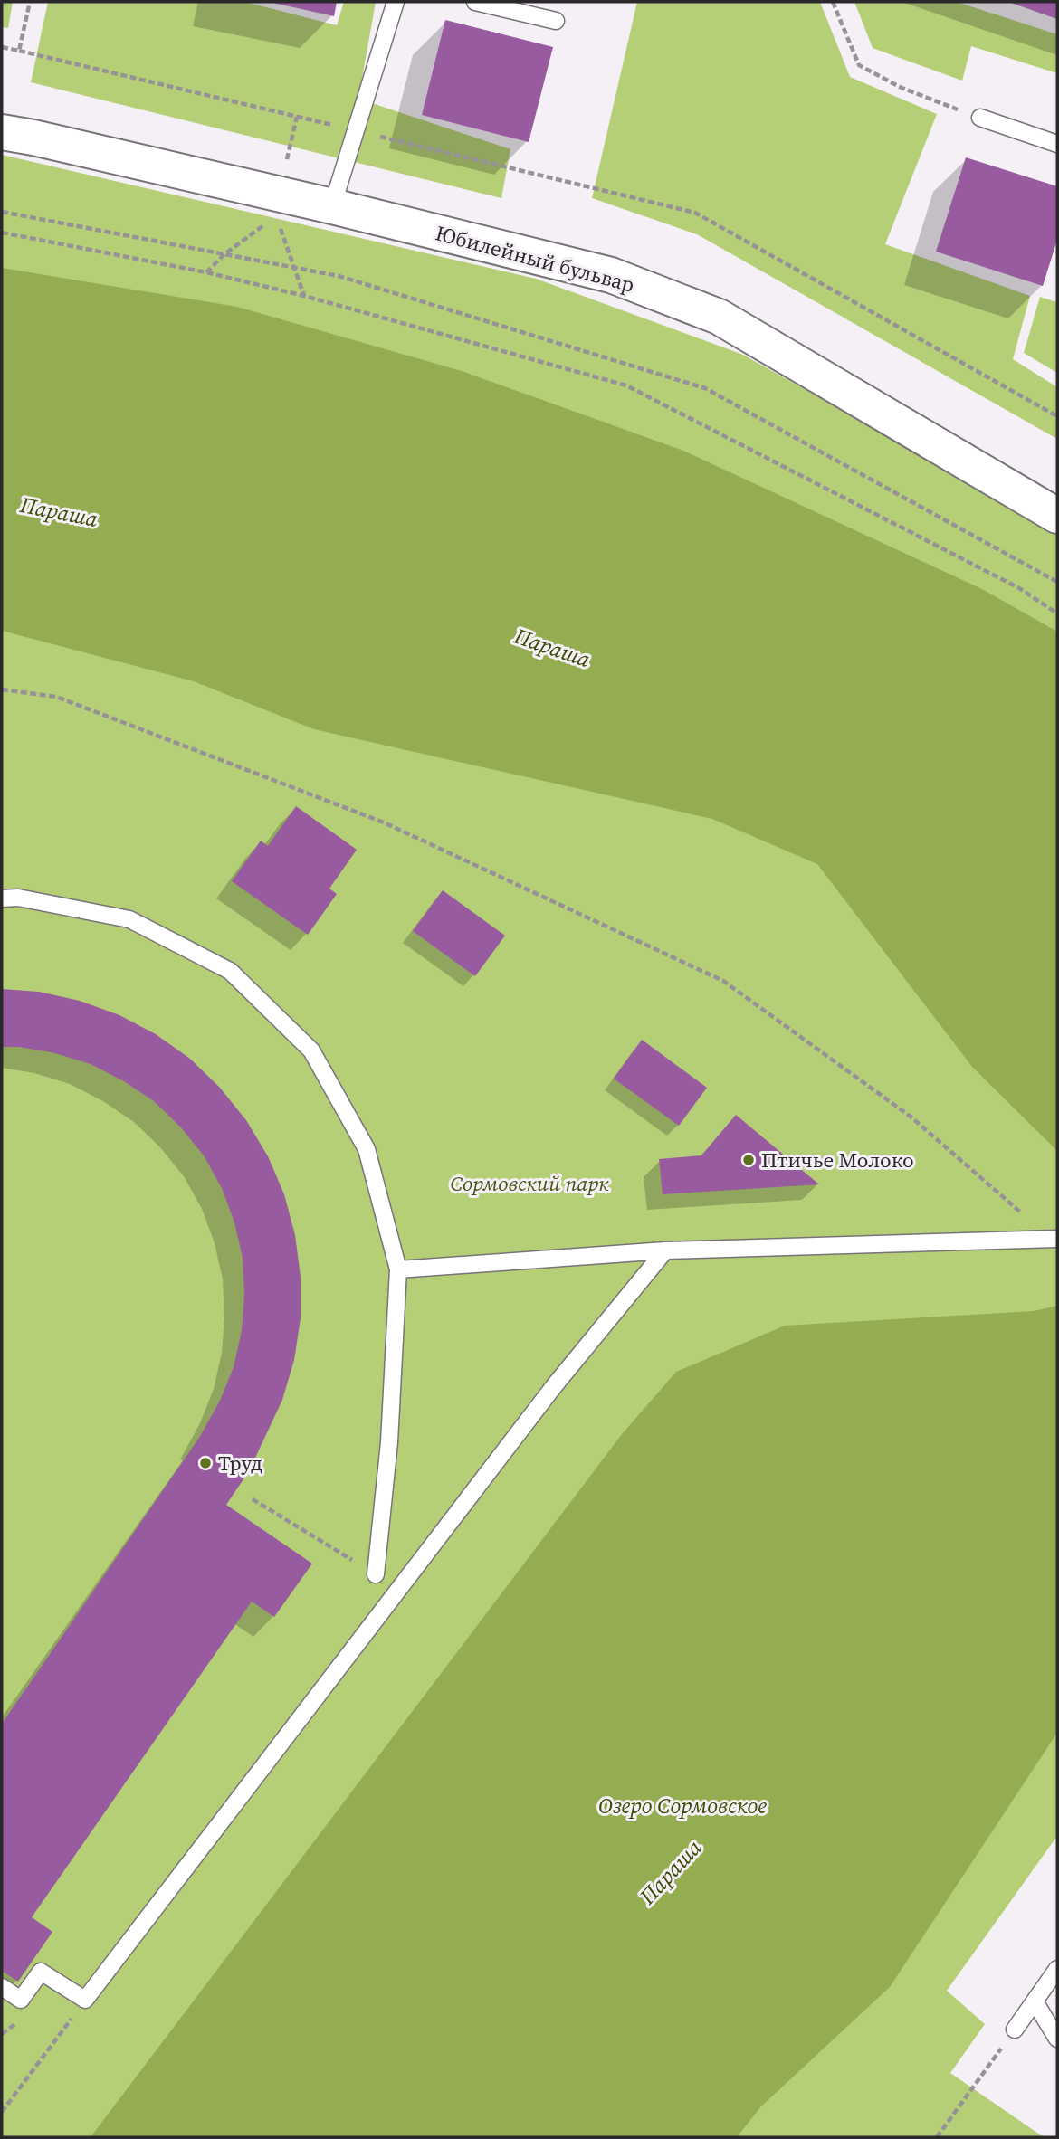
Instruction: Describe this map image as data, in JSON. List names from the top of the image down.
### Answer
{
  "streets": {
    "street": ["Юбилейный бульвар"]
  },
  "water": ["Параша", "Озеро Сормовское"],
  "parks": ["Сормовский парк"],
  "places": ["Птичье Молоко", "Труд"]
}
